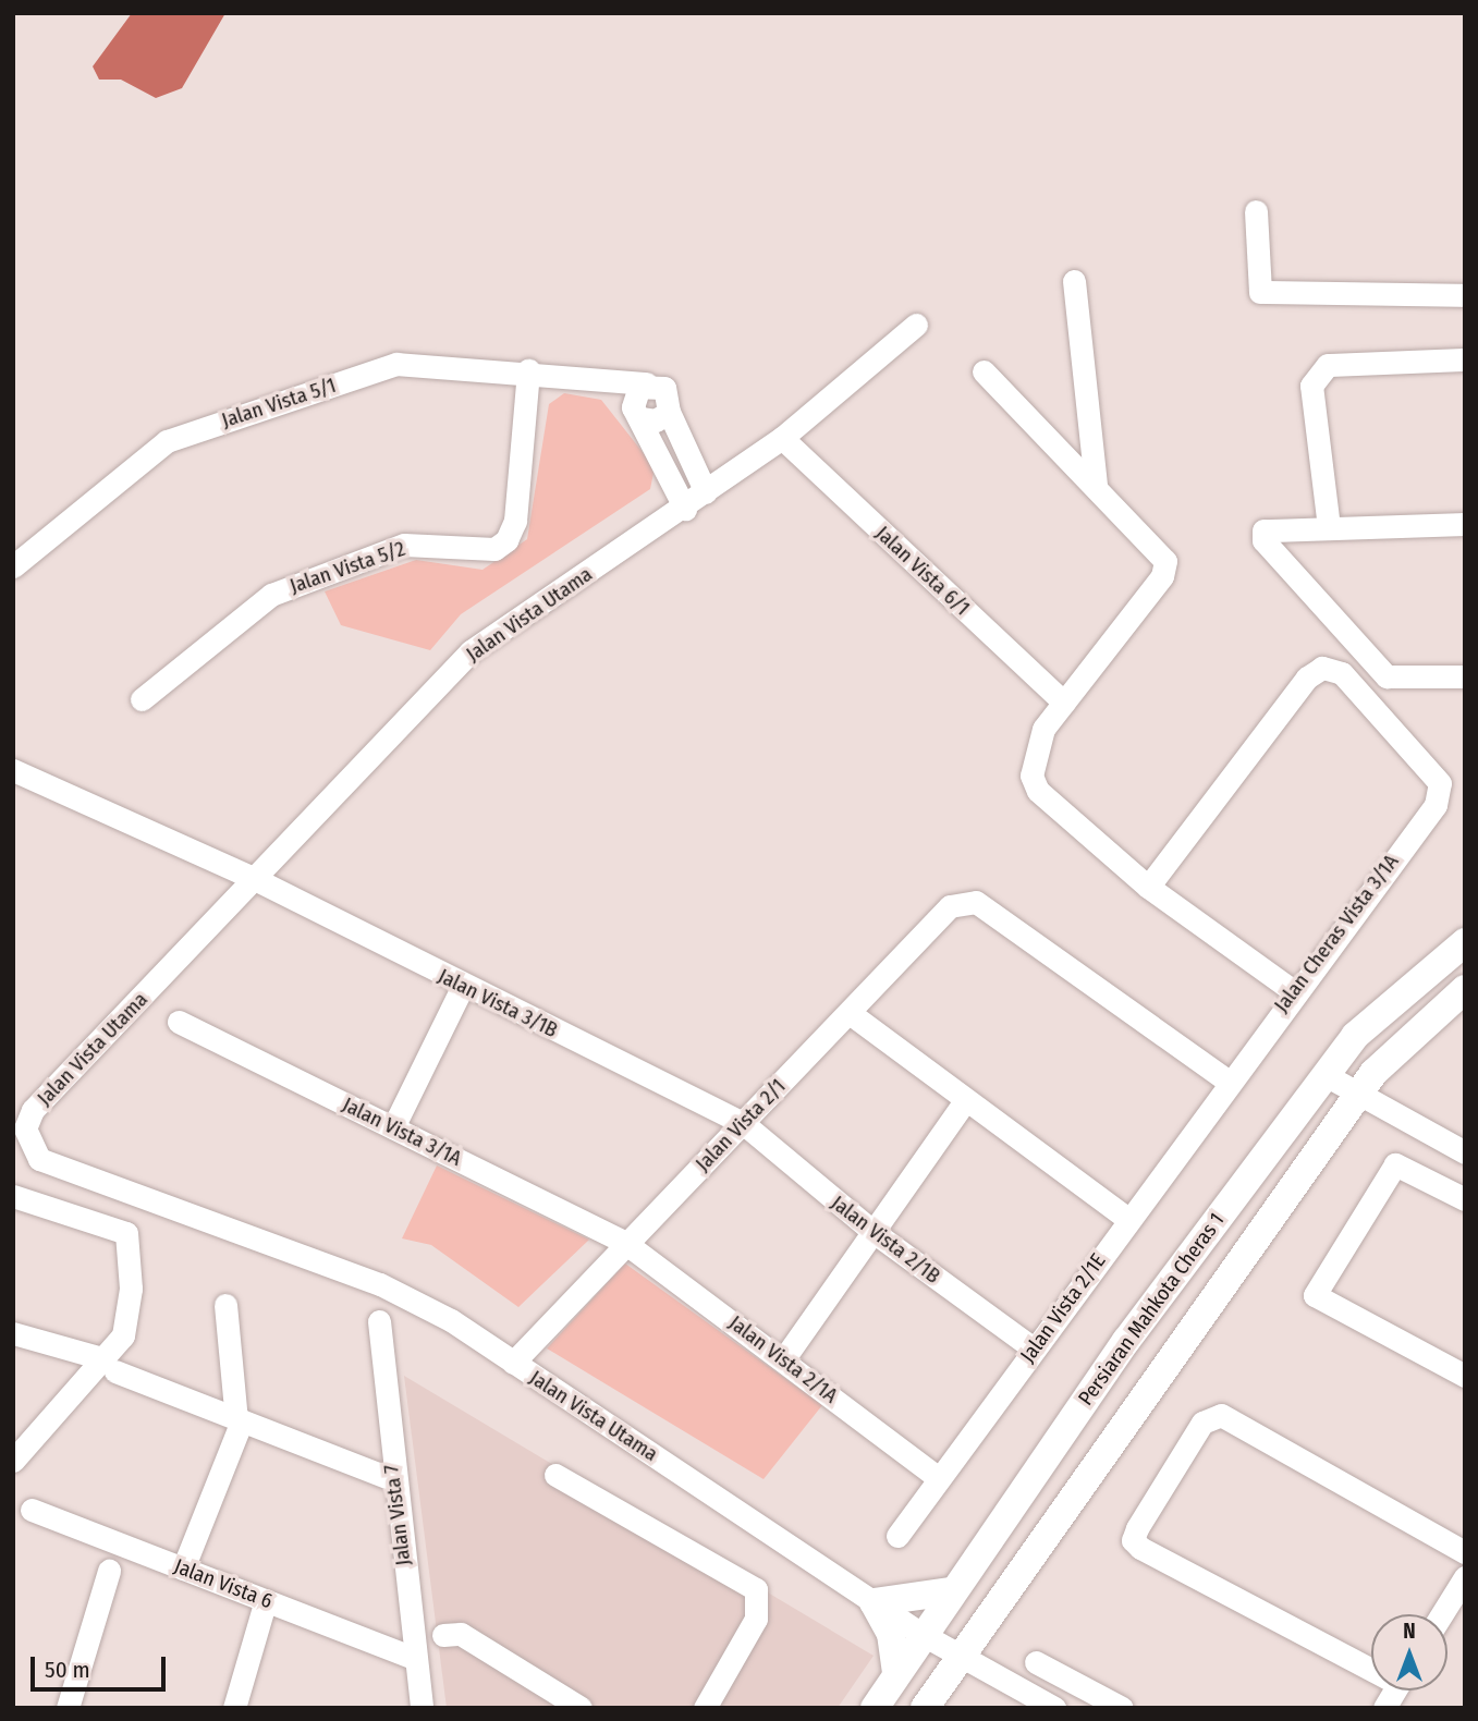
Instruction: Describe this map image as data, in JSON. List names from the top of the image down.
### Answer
{
  "streets": {
    "main road": ["Persiaran Mahkota Cheras 1"],
    "street": [
      "Jalan Vista 5/1",
      "Jalan Vista 5/2",
      "Jalan Vista 6/1",
      "Jalan Vista Utama",
      "Jalan Cheras Vista 3/1A",
      "Jalan Vista 3/1B",
      "Jalan Vista 2/1",
      "Jalan Vista 3/1A",
      "Jalan Vista 2/1B",
      "Jalan Vista 2/1E",
      "Jalan Vista 2/1A",
      "Jalan Vista 7",
      "Jalan Vista 6"
    ]
  },
  "crossings": [
    ["Jalan Vista 5/1", "Jalan Vista 5/2"],
    ["Jalan Vista 6/1", "Jalan Vista Utama"],
    ["Jalan Vista Utama", "Jalan Vista 3/1B"],
    ["Jalan Vista Utama", "Jalan Vista 2/1"],
    ["Jalan Vista Utama", "Persiaran Mahkota Cheras 1"],
    ["Jalan Cheras Vista 3/1A", "Jalan Vista 2/1"],
    ["Jalan Cheras Vista 3/1A", "Jalan Vista 2/1E"],
    ["Jalan Vista 3/1B", "Jalan Vista 2/1"],
    ["Jalan Vista 3/1B", "Jalan Vista 2/1B"],
    ["Jalan Vista 2/1", "Jalan Vista 3/1A"],
    ["Jalan Vista 2/1", "Jalan Vista 2/1B"],
    ["Jalan Vista 2/1", "Jalan Vista 2/1E"],
    ["Jalan Vista 2/1", "Jalan Vista 2/1A"],
    ["Jalan Vista 3/1A", "Jalan Vista 2/1A"],
    ["Jalan Vista 2/1B", "Jalan Vista 2/1E"],
    ["Jalan Vista 2/1E", "Jalan Vista 2/1A"],
    ["Jalan Vista 7", "Jalan Vista 6"]
  ],
  "scale_bar": "50 m",
  "north": "top"
}
